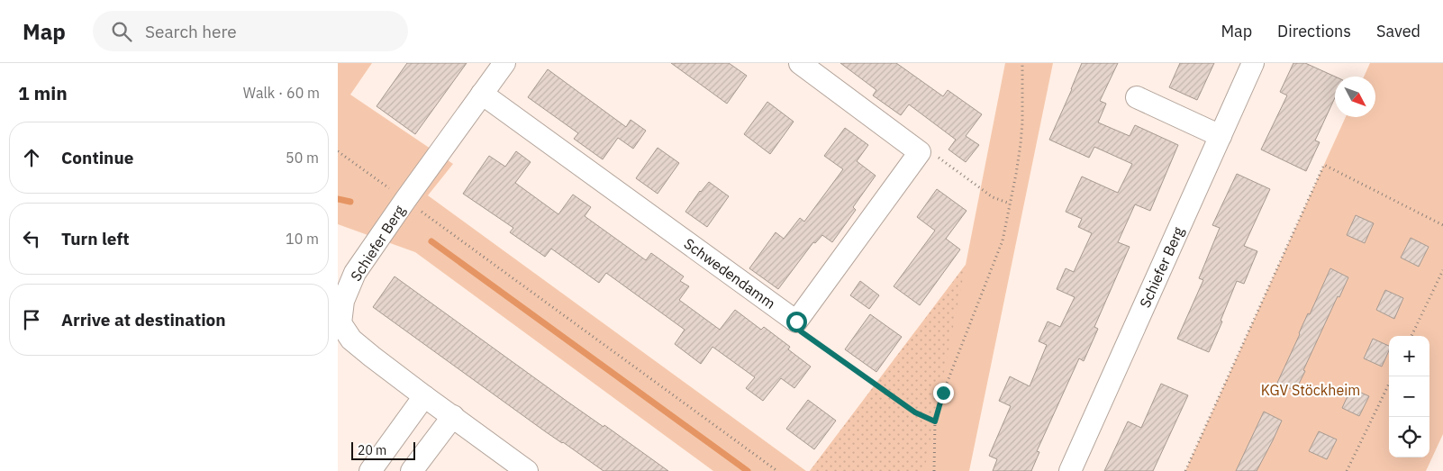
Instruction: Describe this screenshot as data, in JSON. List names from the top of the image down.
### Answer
{
  "streets": {
    "street": ["Schiefer Berg", "Schwedendamm"]
  },
  "crossings": [
    ["Schiefer Berg", "Schwedendamm"]
  ],
  "parks": ["KGV Stöckheim"],
  "scale_bar": "20 m",
  "north": "bottom right",
  "page": {
    "header": "Map",
    "search": "Search here",
    "nav": ["Map", "Directions", "Saved"],
    "heading": ["1 min", "Walk · 60 m"],
    "list": [
      ["Continue", "50 m"],
      ["Turn left", "10 m"],
      "Arrive at destination"
    ],
    "map_buttons": ["+", "−"],
    "scale": "20 m"
  }
}
